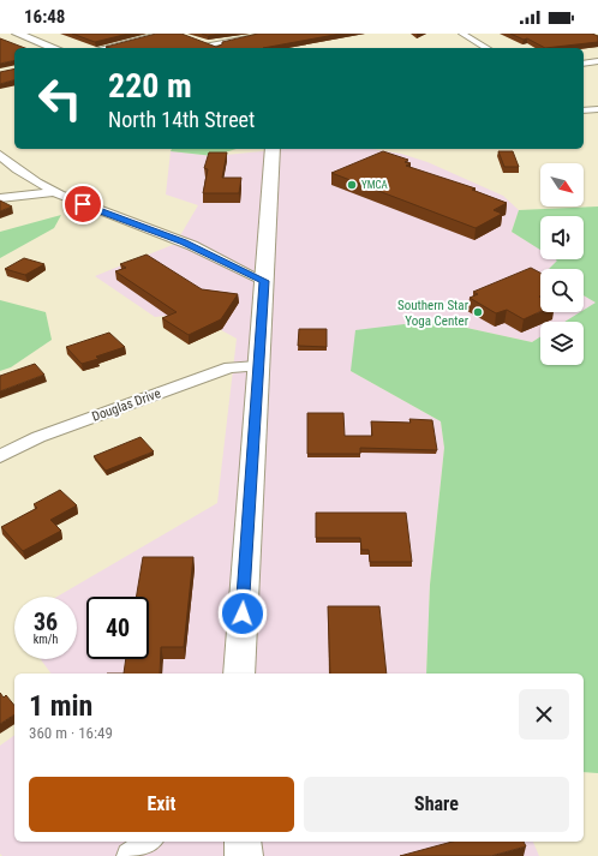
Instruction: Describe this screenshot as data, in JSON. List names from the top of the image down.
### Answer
{
  "streets": {
    "street": ["Douglas Drive"]
  },
  "places": ["YMCA", "Southern Star Yoga Center"],
  "north": "bottom right",
  "page": {
    "status": "16:48",
    "turn": ["220 m", "North 14th Street"],
    "speed": "36 km/h",
    "limit": "40",
    "heading": ["1 min", "360 m · 16:49"],
    "buttons": ["Exit", "Share"]
  }
}
